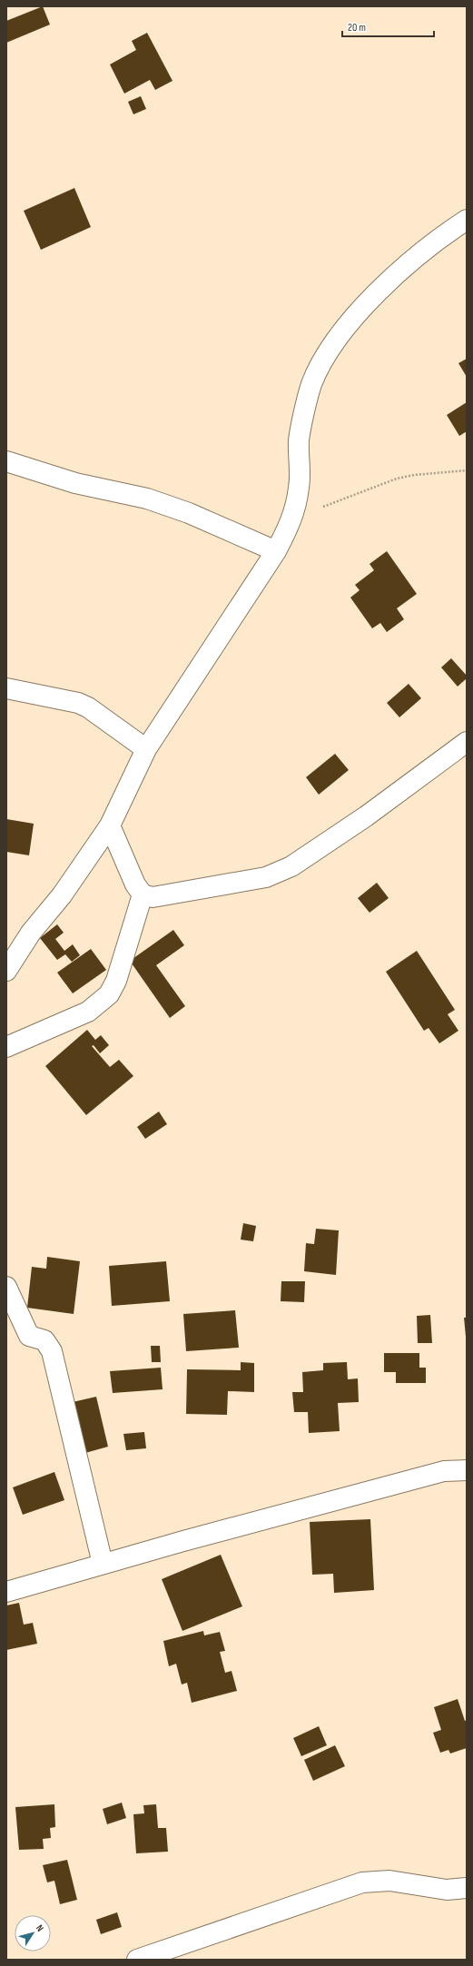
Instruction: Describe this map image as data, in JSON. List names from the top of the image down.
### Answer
{
  "scale_bar": "20 m",
  "north": "top right"
}
